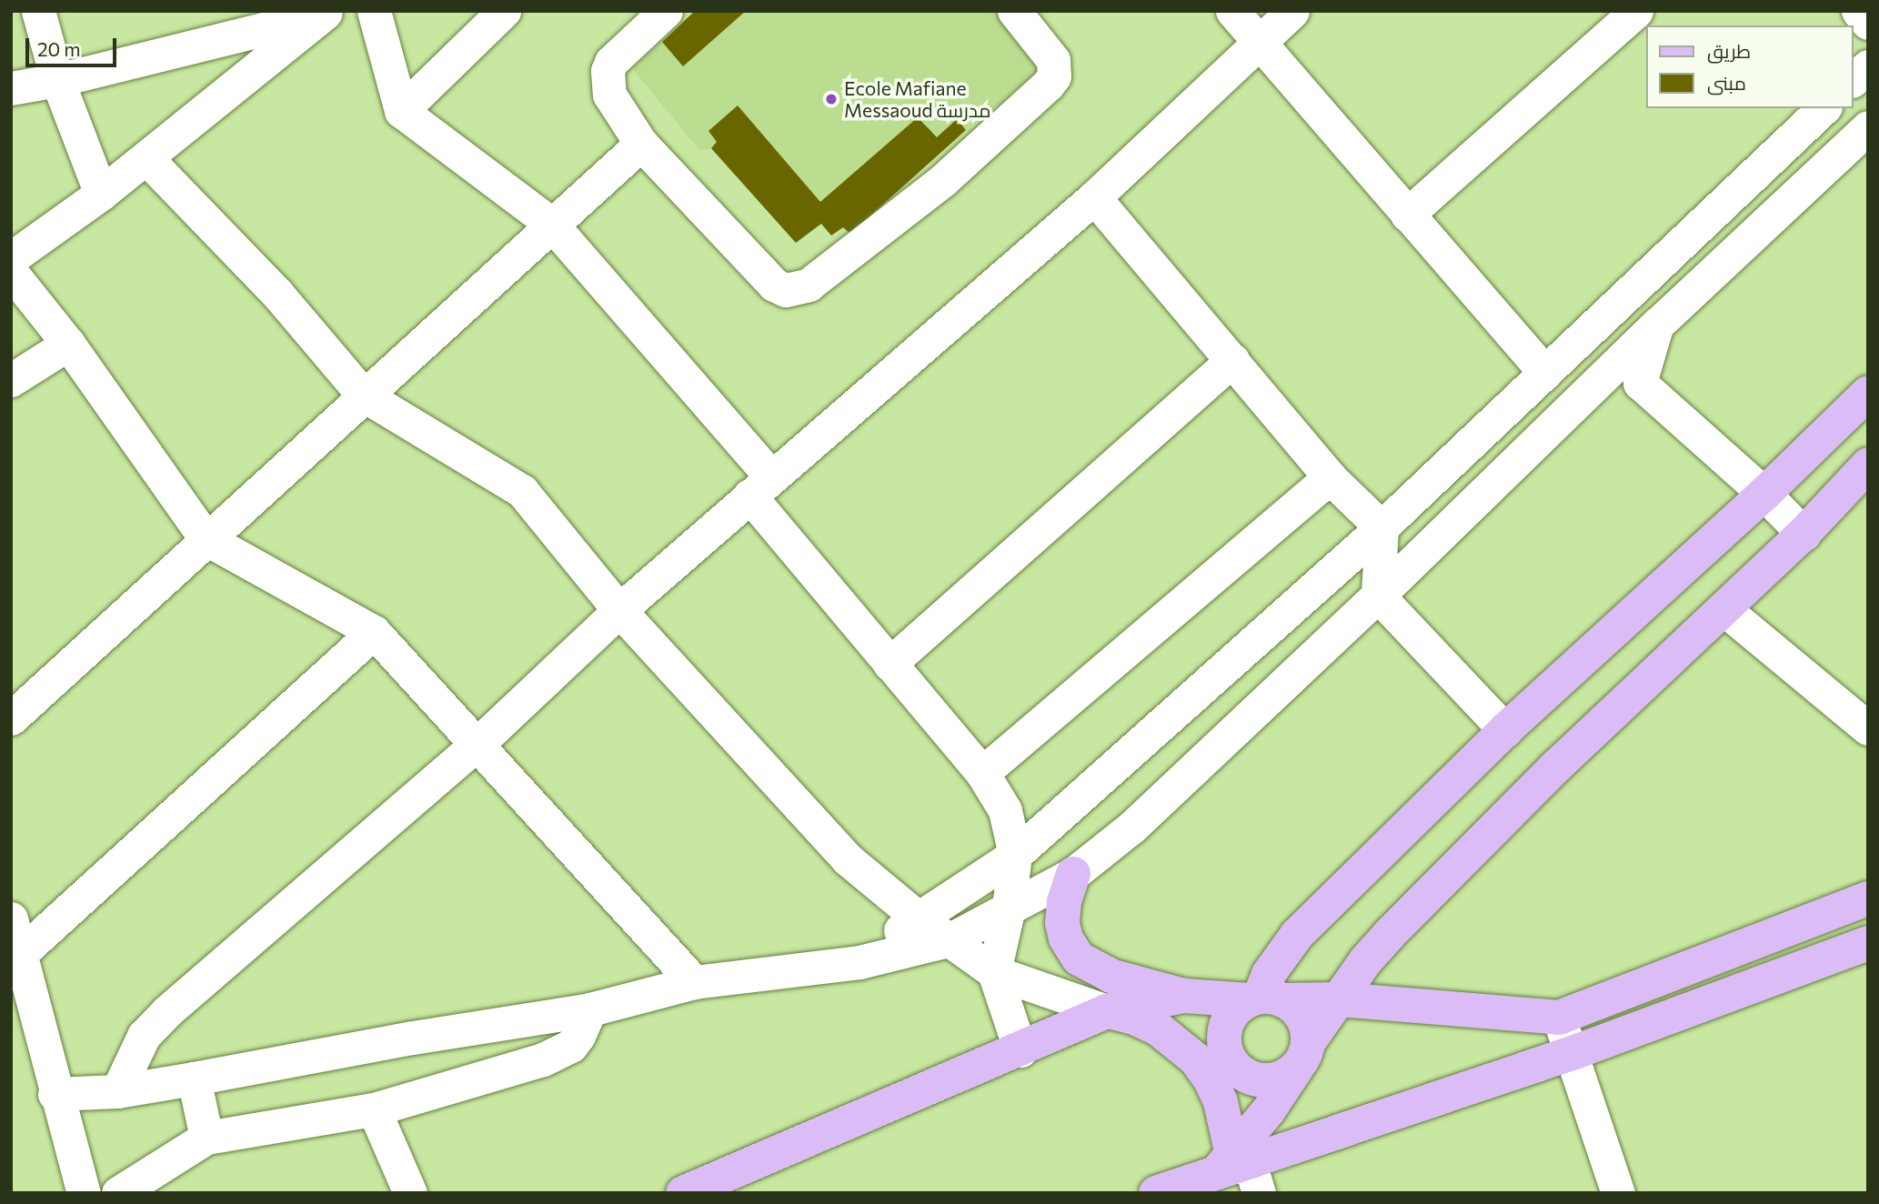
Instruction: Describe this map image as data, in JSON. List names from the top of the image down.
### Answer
{
  "places": ["Ecole Mafiane Messaoud مدرسة"],
  "legend": ["طريق", "مبنى"],
  "scale_bar": "20 m"
}
